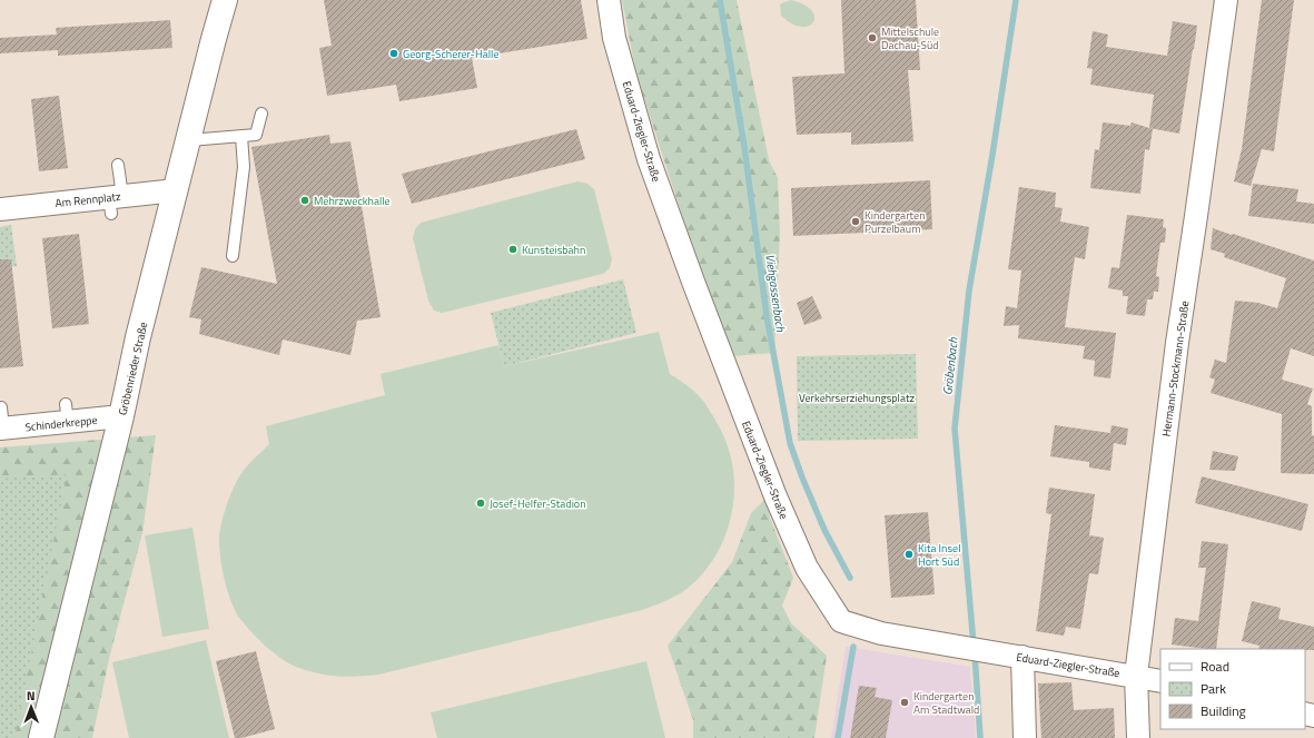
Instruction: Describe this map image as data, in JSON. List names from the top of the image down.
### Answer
{
  "streets": {
    "street": [
      "Eduard-Ziegler-Straße",
      "Am Rennplatz",
      "Gröbenrieder Straße",
      "Hermann-Stockmann-Straße",
      "Schinderkreppe"
    ]
  },
  "crossings": [
    ["Eduard-Ziegler-Straße", "Hermann-Stockmann-Straße"],
    ["Am Rennplatz", "Gröbenrieder Straße"],
    ["Gröbenrieder Straße", "Schinderkreppe"]
  ],
  "water": ["Viehgassenbach", "Gröbenbach"],
  "parks": ["Verkehrserziehungsplatz"],
  "places": [
    "Mittelschule Dachau-Süd",
    "Georg-Scherer-Halle",
    "Mehrzweckhalle",
    "Kindergarten Purzelbaum",
    "Kunsteisbahn",
    "Josef-Helfer-Stadion",
    "Kita Insel Hort Süd",
    "Kindergarten Am Stadtwald"
  ],
  "legend": ["Road", "Park", "Building"],
  "north": "top"
}
